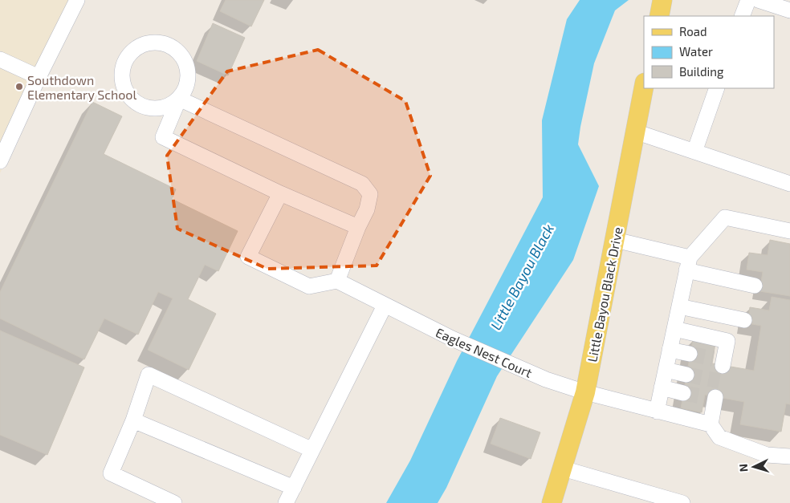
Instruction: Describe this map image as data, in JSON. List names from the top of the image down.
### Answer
{
  "streets": {
    "main road": ["Little Bayou Black Drive"],
    "street": ["Eagles Nest Court"]
  },
  "crossings": [
    ["Little Bayou Black Drive", "Eagles Nest Court"]
  ],
  "water": ["Little Bayou Black"],
  "places": ["Southdown Elementary School"],
  "legend": ["Road", "Water", "Building"],
  "north": "left"
}
